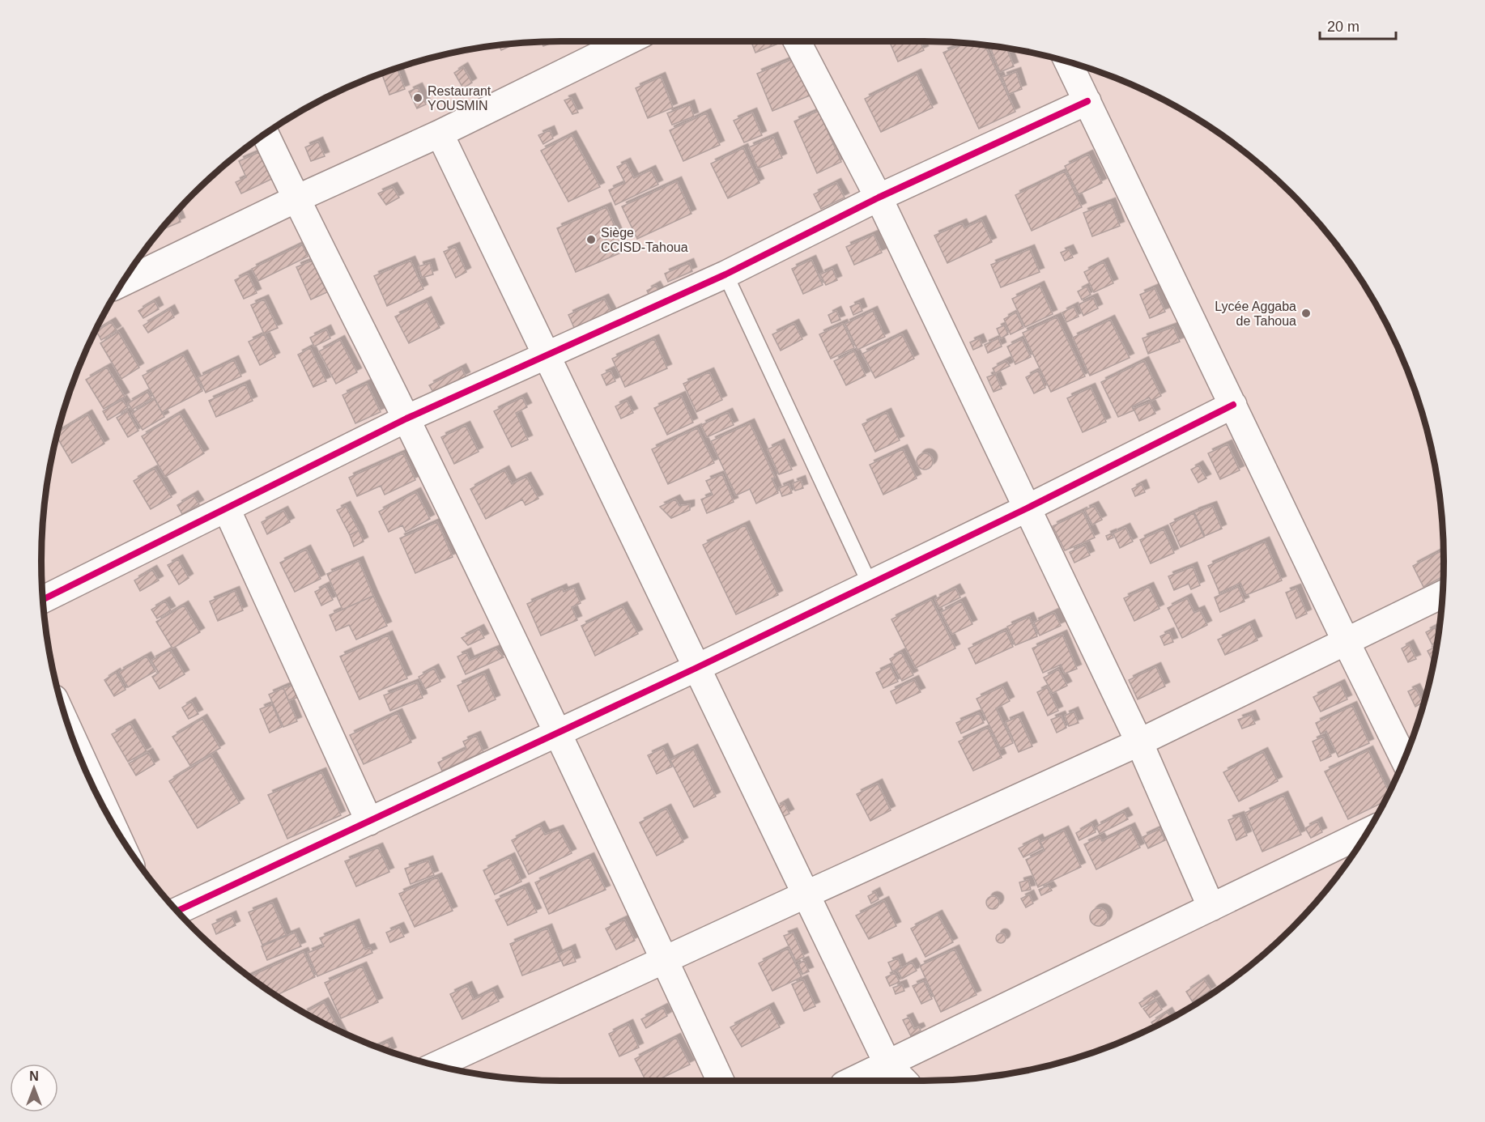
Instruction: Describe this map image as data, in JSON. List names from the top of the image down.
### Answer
{
  "places": ["Restaurant YOUSMIN", "Siège CCISD-Tahoua", "Lycée Aggaba de Tahoua"],
  "scale_bar": "20 m",
  "north": "top"
}
